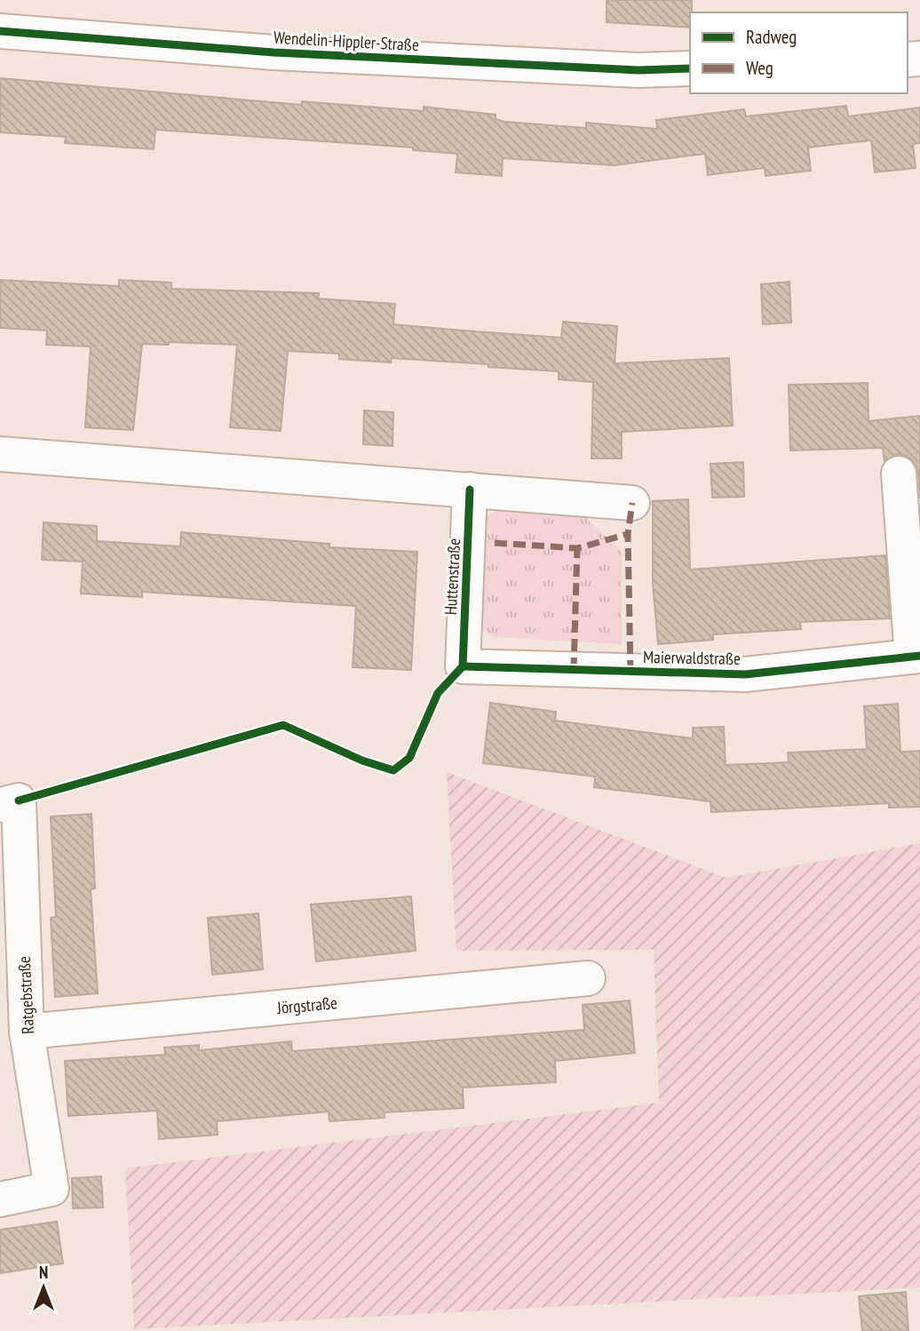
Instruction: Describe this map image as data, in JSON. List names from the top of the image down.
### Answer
{
  "streets": {
    "street": [
      "Wendelin-Hippler-Straße",
      "Huttenstraße",
      "Maierwaldstraße",
      "Ratgebstraße",
      "Jörgstraße"
    ]
  },
  "crossings": [
    ["Huttenstraße", "Maierwaldstraße"],
    ["Ratgebstraße", "Jörgstraße"]
  ],
  "legend": ["Radweg", "Weg"],
  "north": "top"
}
